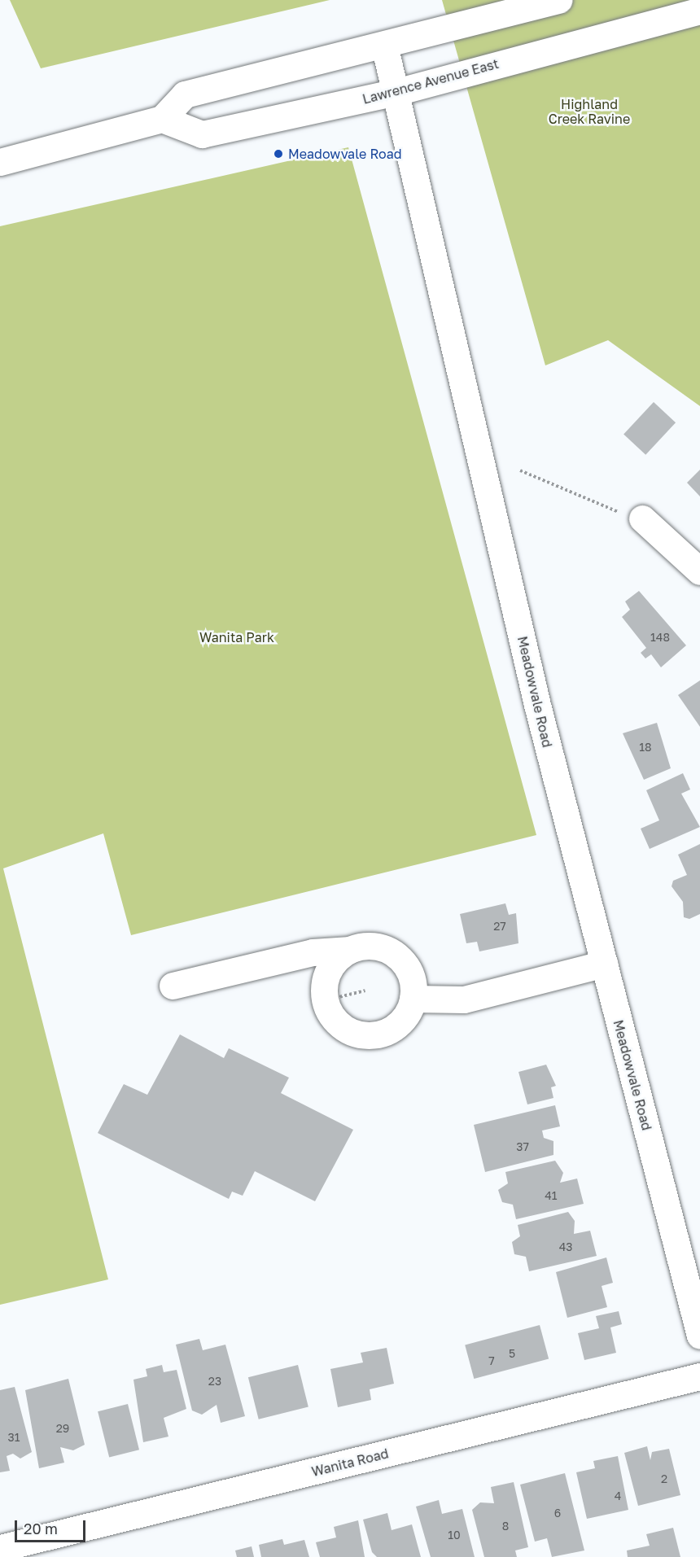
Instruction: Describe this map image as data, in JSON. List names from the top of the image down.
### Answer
{
  "streets": {
    "street": ["Lawrence Avenue East", "Meadowvale Road", "Wanita Road"]
  },
  "crossings": [
    ["Lawrence Avenue East", "Meadowvale Road"]
  ],
  "parks": ["Highland Creek Ravine", "Wanita Park"],
  "places": ["Meadowvale Road"],
  "house_numbers": [
    "148",
    "18",
    "27",
    "37",
    "41",
    "43",
    "5",
    "7",
    "23",
    "29",
    "31",
    "2",
    "4",
    "6",
    "8",
    "10"
  ],
  "scale_bar": "20 m"
}
